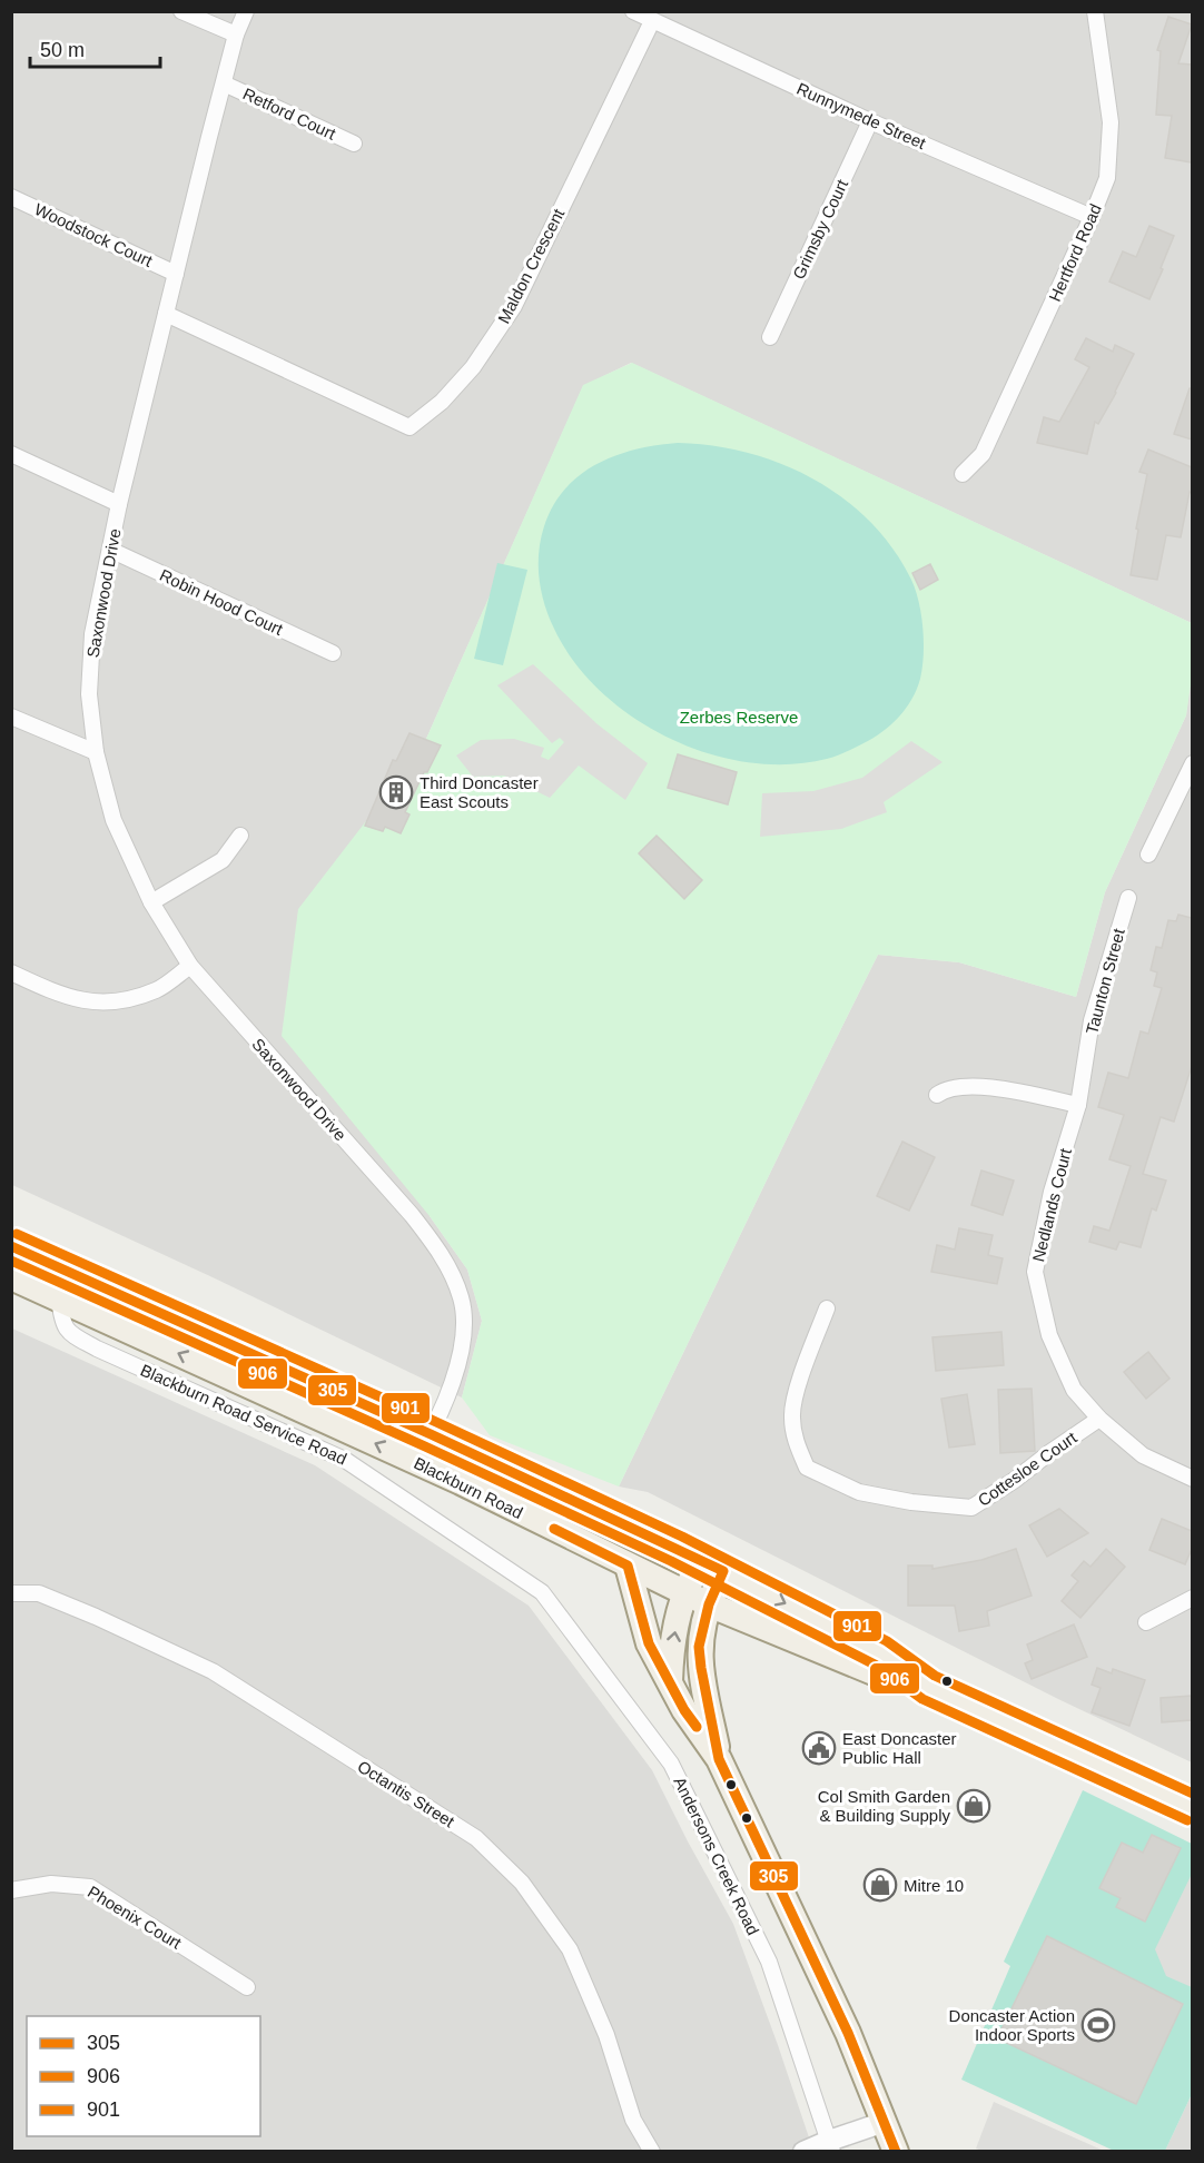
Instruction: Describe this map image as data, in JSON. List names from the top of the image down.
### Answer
{
  "streets": {
    "main road": ["Blackburn Road"],
    "street": [
      "Retford Court",
      "Runnymede Street",
      "Grimsby Court",
      "Woodstock Court",
      "Hertford Road",
      "Maldon Crescent",
      "Saxonwood Drive",
      "Robin Hood Court",
      "Taunton Street",
      "Nedlands Court",
      "Blackburn Road Service Road",
      "Cottesloe Court",
      "Octantis Street",
      "Andersons Creek Road",
      "Phoenix Court"
    ]
  },
  "crossings": [
    ["Retford Court", "Saxonwood Drive"],
    ["Runnymede Street", "Grimsby Court"],
    ["Runnymede Street", "Hertford Road"],
    ["Runnymede Street", "Maldon Crescent"],
    ["Woodstock Court", "Saxonwood Drive"],
    ["Maldon Crescent", "Saxonwood Drive"],
    ["Saxonwood Drive", "Robin Hood Court"],
    ["Saxonwood Drive", "Blackburn Road"],
    ["Taunton Street", "Nedlands Court"],
    ["Nedlands Court", "Cottesloe Court"],
    ["Blackburn Road Service Road", "Blackburn Road"],
    ["Blackburn Road Service Road", "Andersons Creek Road"]
  ],
  "parks": ["Zerbes Reserve"],
  "places": {
    "building": ["Third Doncaster East Scouts"],
    "public building": ["East Doncaster Public Hall"],
    "shop": ["Col Smith Garden & Building Supply", "Mitre 10"],
    "sports": ["Doncaster Action Indoor Sports"]
  },
  "lines": ["transit line 901", "transit line 305", "transit line 906"],
  "legend": ["305", "906", "901"],
  "scale_bar": "50 m"
}
